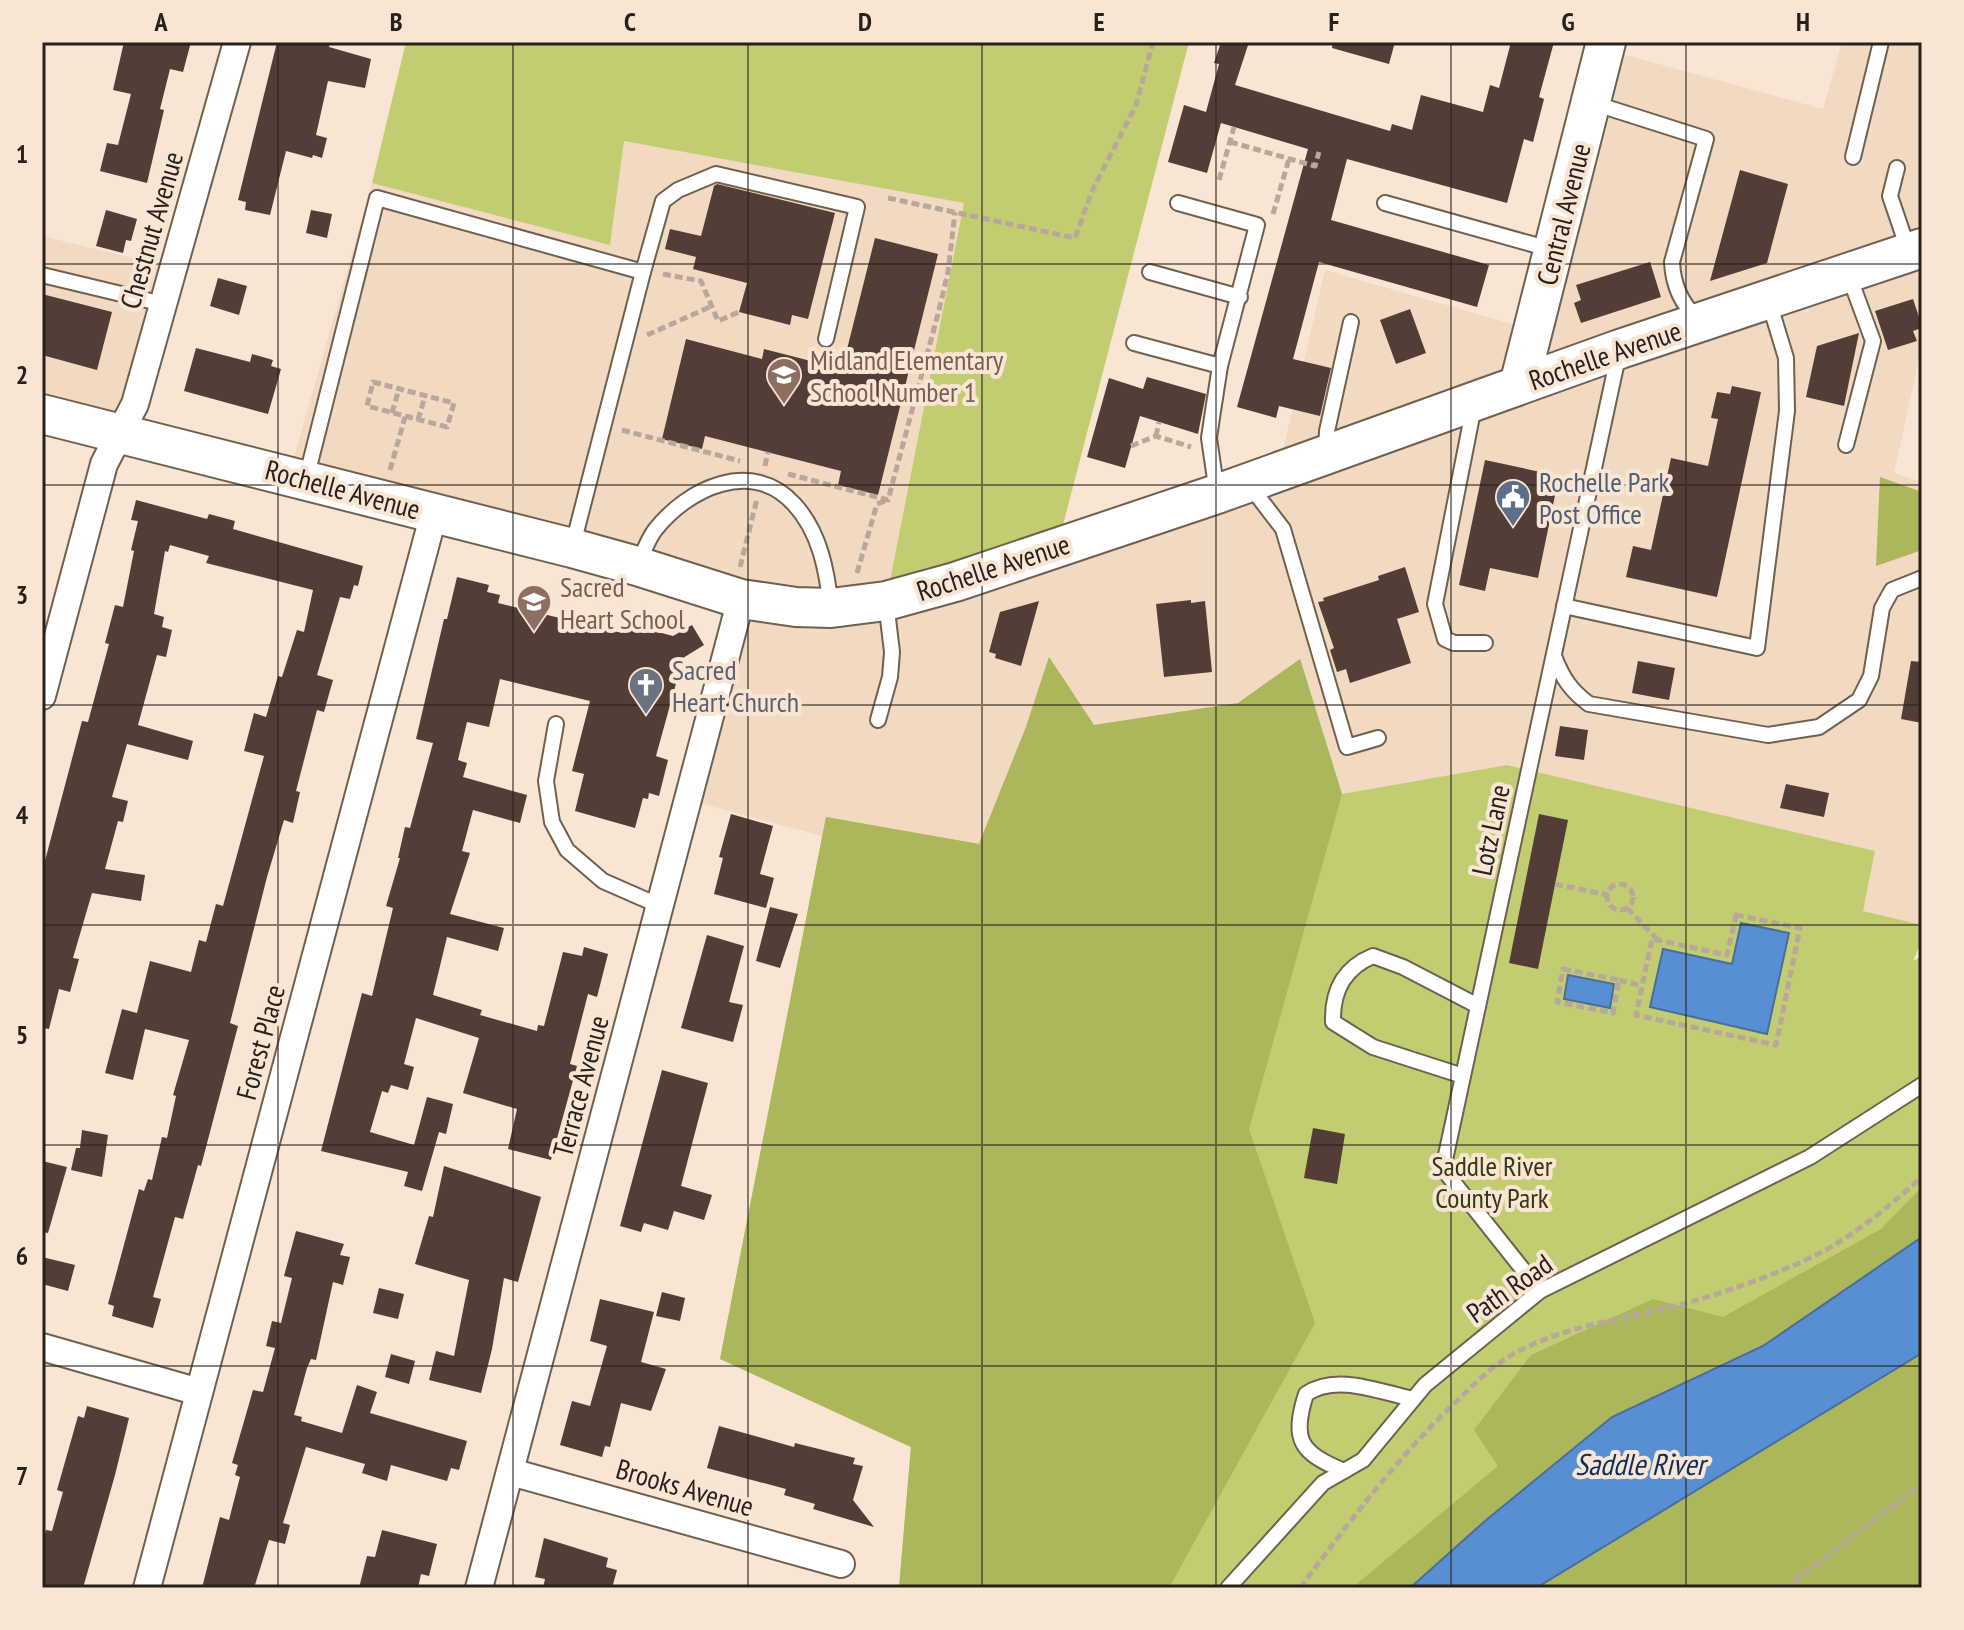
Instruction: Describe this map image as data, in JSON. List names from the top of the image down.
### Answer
{
  "streets": {
    "street": [
      "Central Avenue",
      "Chestnut Avenue",
      "Rochelle Avenue",
      "Forest Place",
      "Terrace Avenue",
      "Brooks Avenue"
    ],
    "lane": ["Lotz Lane", "Path Road"]
  },
  "crossings": [
    ["Central Avenue", "Rochelle Avenue"],
    ["Chestnut Avenue", "Rochelle Avenue"],
    ["Rochelle Avenue", "Lotz Lane"],
    ["Rochelle Avenue", "Forest Place"],
    ["Rochelle Avenue", "Terrace Avenue"],
    ["Lotz Lane", "Path Road"],
    ["Terrace Avenue", "Brooks Avenue"]
  ],
  "water": ["Saddle River"],
  "parks": ["Saddle River County Park"],
  "places": {
    "school or university": ["Midland Elementary School Number 1", "Sacred Heart School"],
    "public building": ["Rochelle Park Post Office"],
    "church": ["Sacred Heart Church"]
  },
  "grid": {
    "columns": [
      "A",
      "B",
      "C",
      "D",
      "E",
      "F",
      "G",
      "H"
    ],
    "rows": [
      "1",
      "2",
      "3",
      "4",
      "5",
      "6",
      "7"
    ]
  }
}
